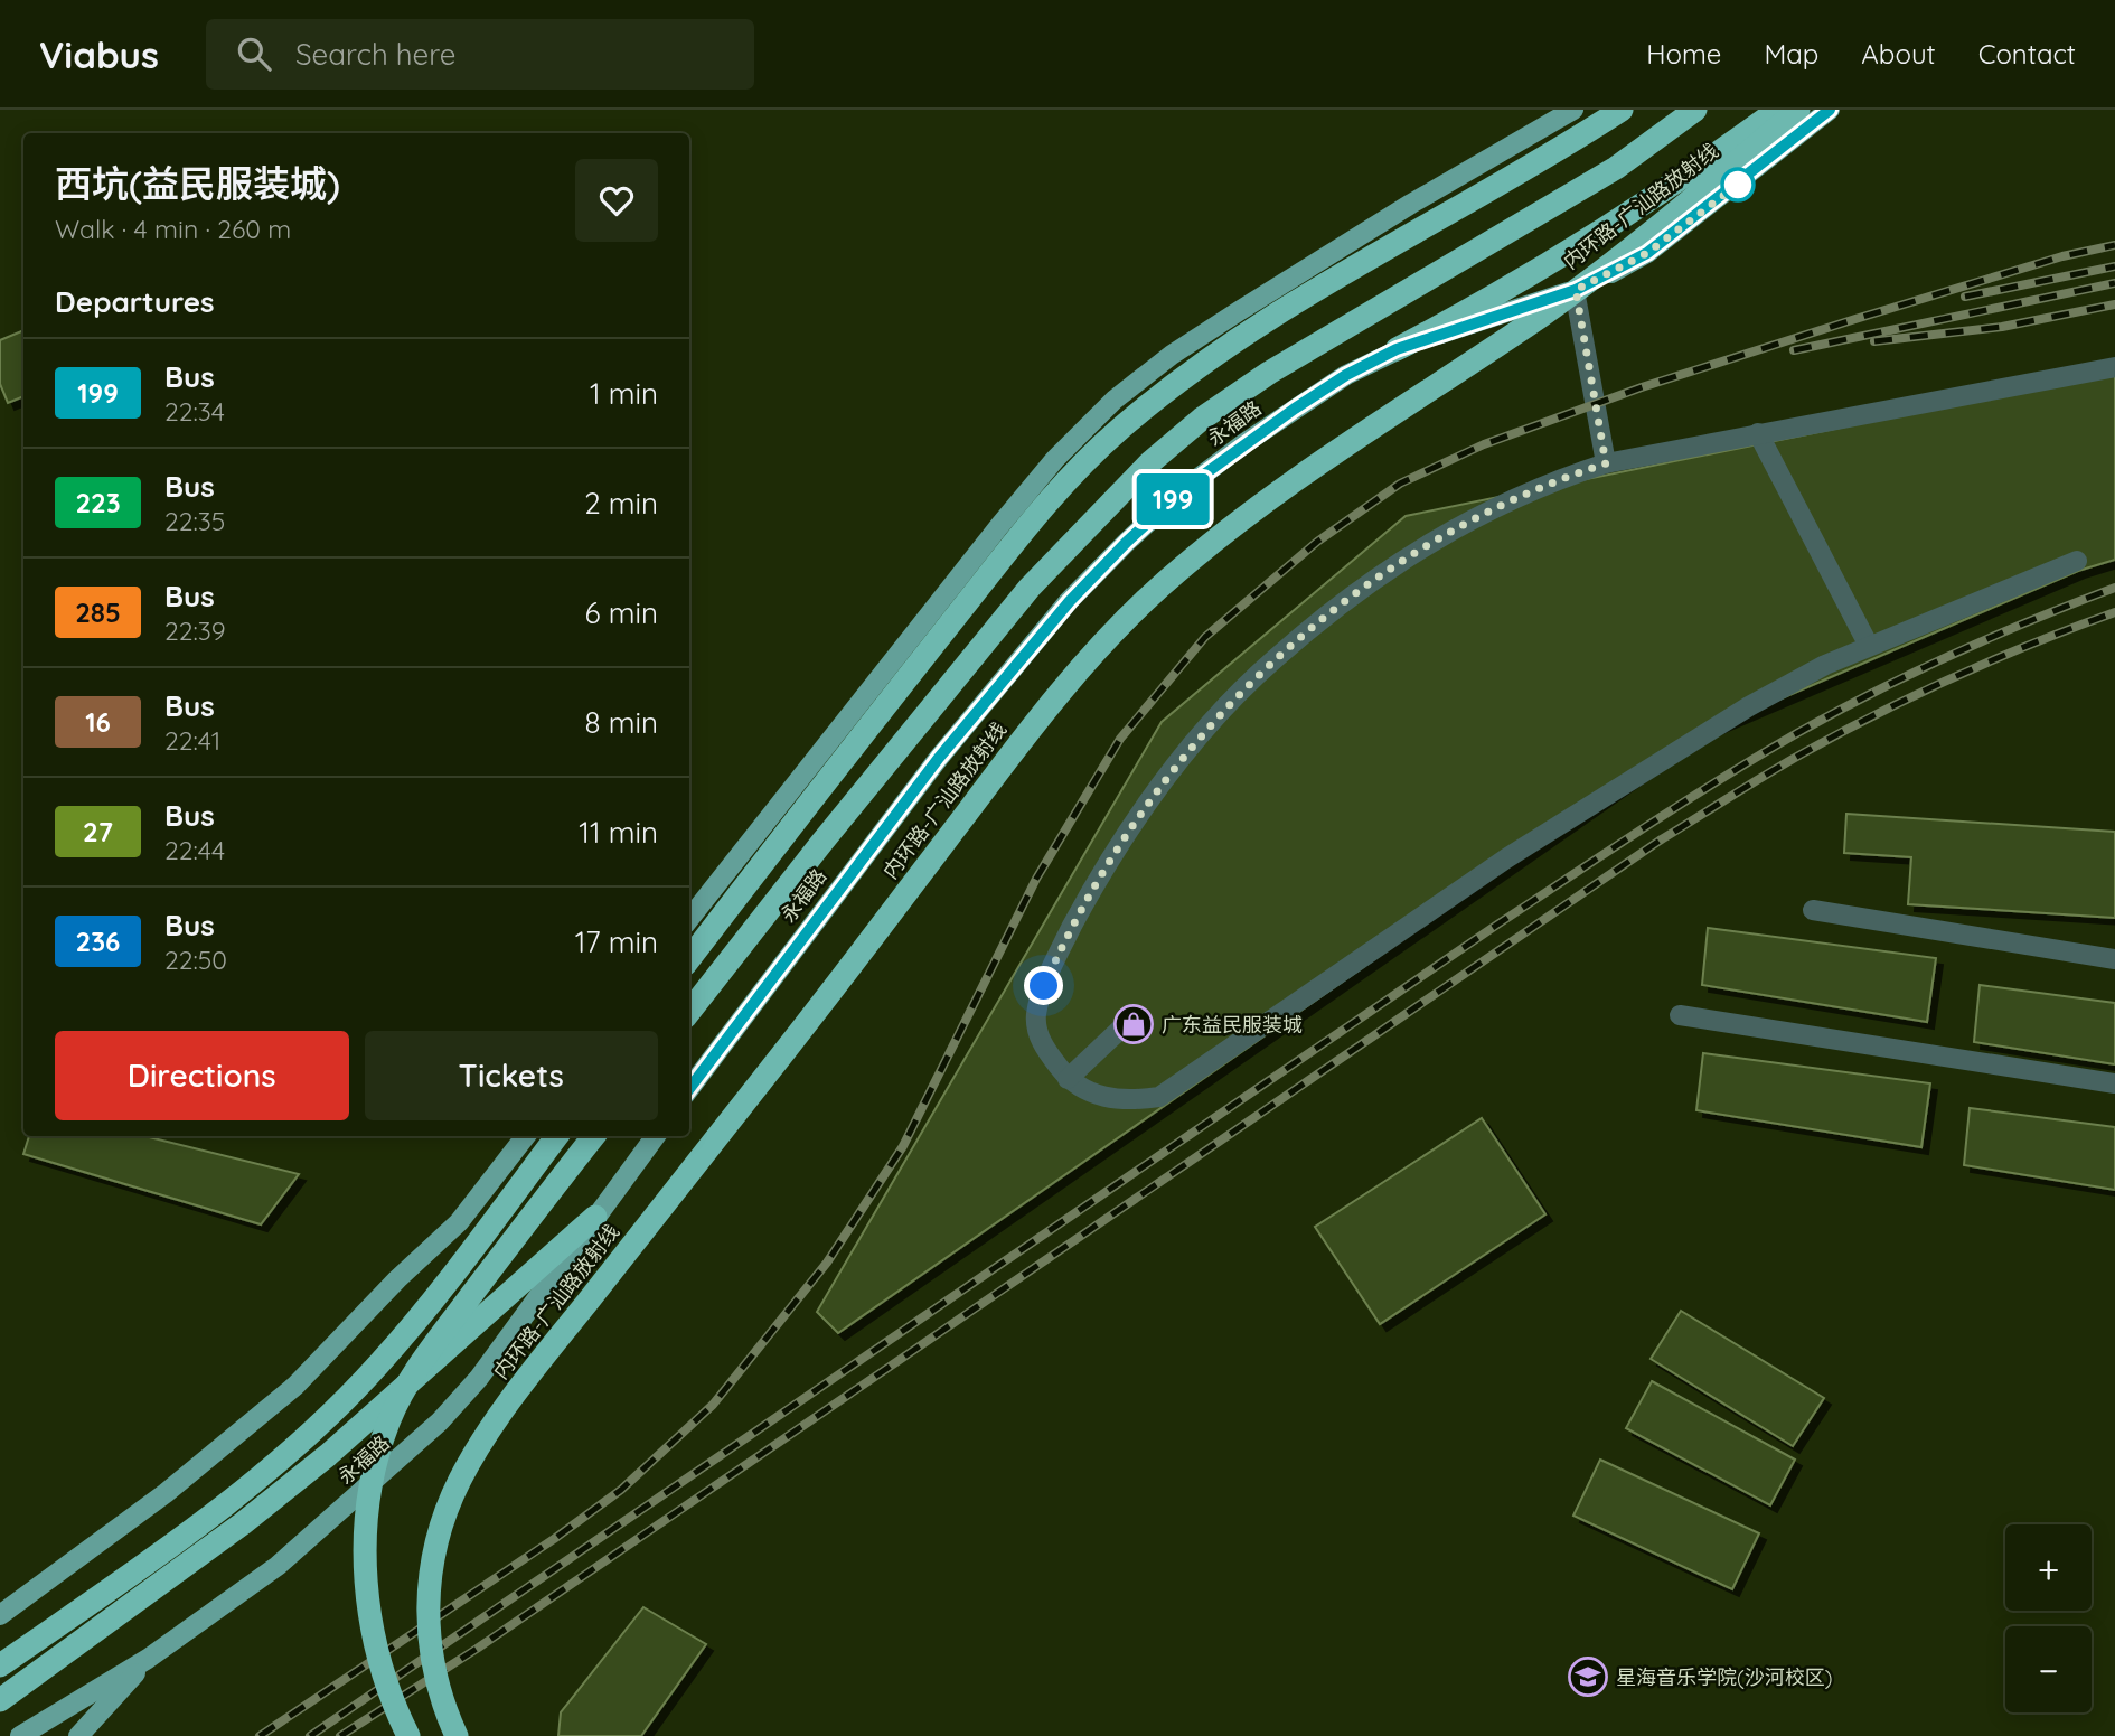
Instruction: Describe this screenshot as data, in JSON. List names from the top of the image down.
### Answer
{
  "streets": {
    "highway": ["内环路-广汕路放射线"],
    "main road": ["永福路"]
  },
  "places": {
    "shop": ["广东益民服装城"],
    "school or university": ["星海音乐学院(沙河校区)"]
  },
  "lines": ["bus line 199"],
  "page": {
    "header": "Viabus",
    "search": "Search here",
    "nav": [
      "Home",
      "Map",
      "About",
      "Contact"
    ],
    "on_map": "199",
    "heading": [
      ["西坑(益民服装城)", "Walk · 4 min · 260 m"],
      "Departures"
    ],
    "list": [
      {
        "mark": "199",
        "name": "Bus",
        "note": "22:34",
        "value": "1 min"
      },
      {
        "mark": "223",
        "name": "Bus",
        "note": "22:35",
        "value": "2 min"
      },
      {
        "mark": "285",
        "name": "Bus",
        "note": "22:39",
        "value": "6 min"
      },
      {
        "mark": "16",
        "name": "Bus",
        "note": "22:41",
        "value": "8 min"
      },
      {
        "mark": "27",
        "name": "Bus",
        "note": "22:44",
        "value": "11 min"
      },
      {
        "mark": "236",
        "name": "Bus",
        "note": "22:50",
        "value": "17 min"
      }
    ],
    "buttons": ["Directions", "Tickets"],
    "map_buttons": ["+", "−"]
  }
}
